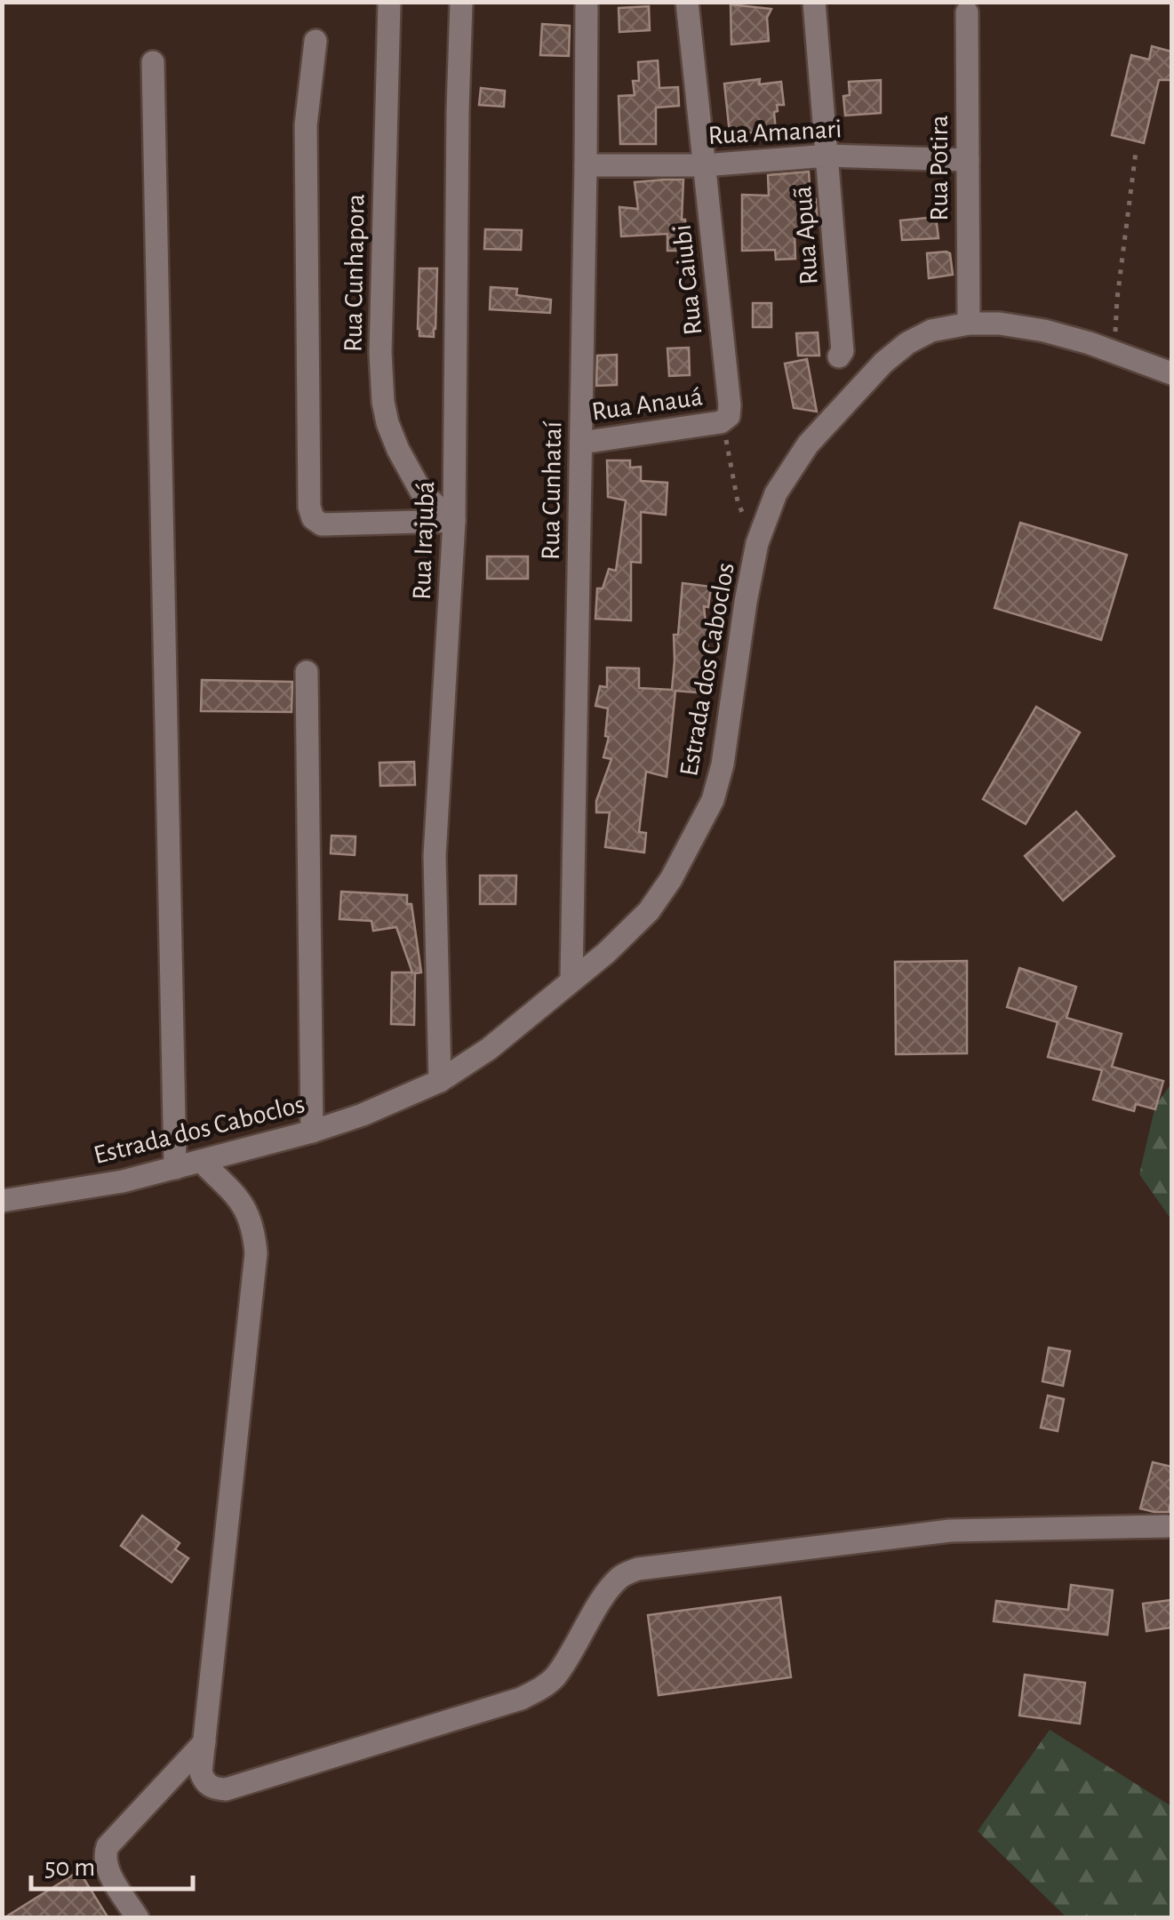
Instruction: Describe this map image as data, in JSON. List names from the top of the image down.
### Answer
{
  "streets": {
    "street": [
      "Rua Amanari",
      "Rua Potira",
      "Rua Apuã",
      "Rua Cunhapora",
      "Rua Caiubi",
      "Rua Anauá",
      "Rua Cunhataí",
      "Rua Irajubá",
      "Estrada dos Caboclos"
    ]
  },
  "crossings": [
    ["Rua Amanari", "Rua Potira"],
    ["Rua Amanari", "Rua Apuã"],
    ["Rua Amanari", "Rua Caiubi"],
    ["Rua Amanari", "Rua Cunhataí"],
    ["Rua Potira", "Estrada dos Caboclos"],
    ["Rua Cunhapora", "Rua Irajubá"],
    ["Rua Caiubi", "Rua Anauá"],
    ["Rua Anauá", "Rua Cunhataí"],
    ["Rua Cunhataí", "Estrada dos Caboclos"],
    ["Rua Irajubá", "Estrada dos Caboclos"]
  ],
  "scale_bar": "50 m"
}
